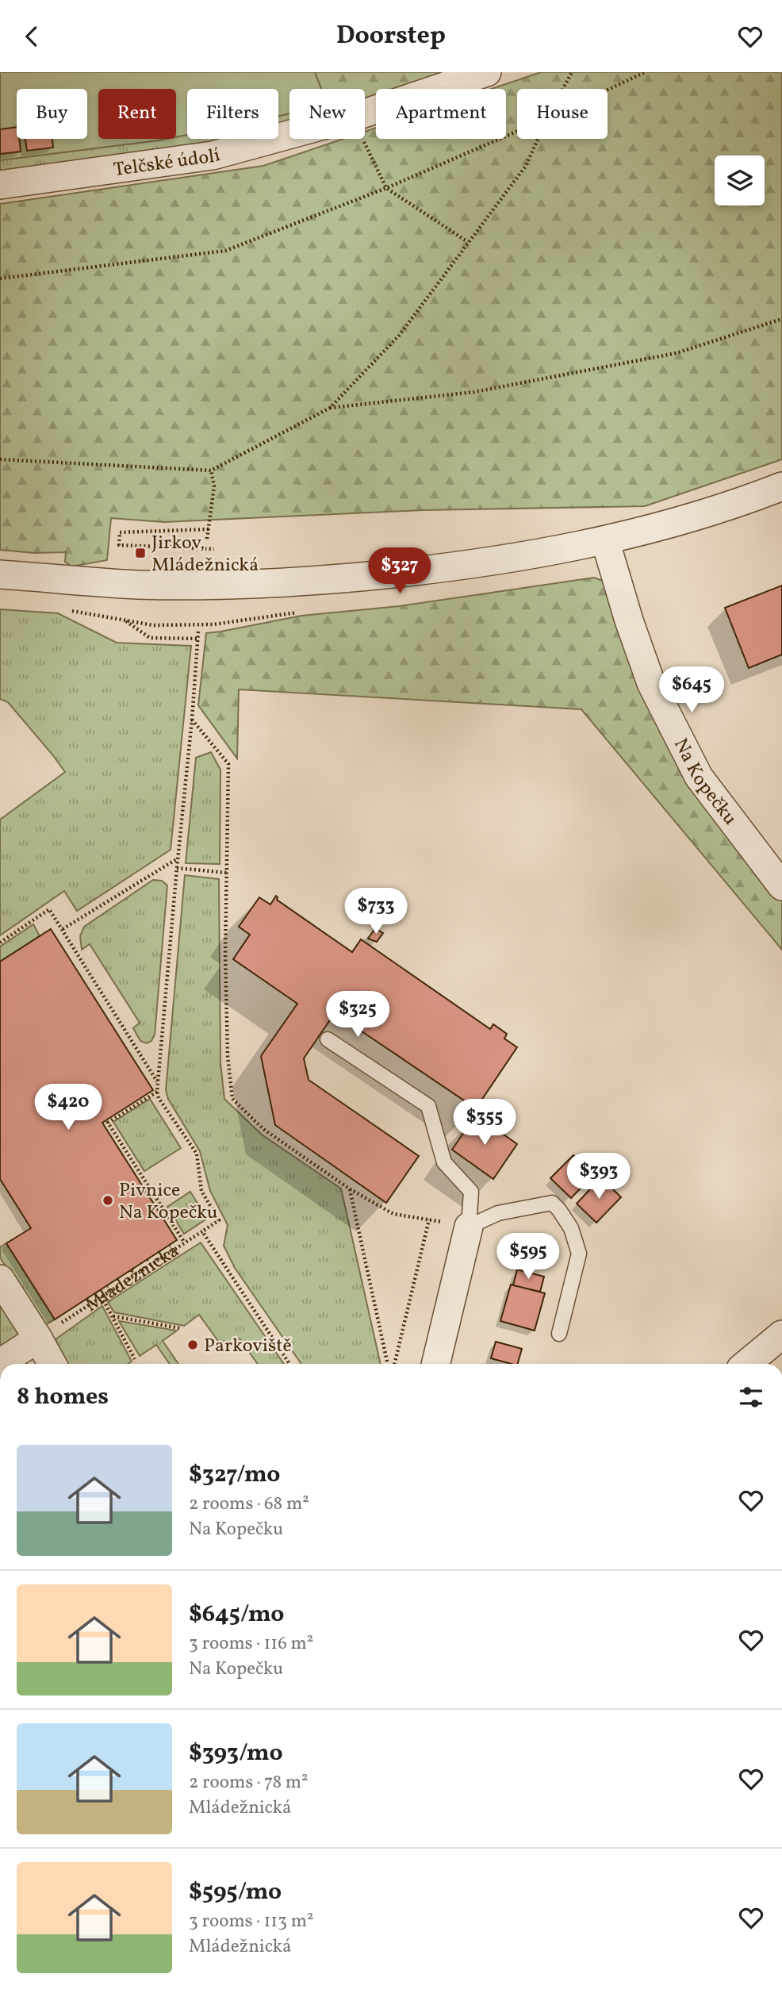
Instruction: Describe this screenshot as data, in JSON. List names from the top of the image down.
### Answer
{
  "streets": {
    "street": ["Telčské údolí", "Na Kopečku"],
    "path": ["Mládežnická"]
  },
  "places": {
    "transit": ["Jirkov, Mládežnická"],
    "other": ["Pivnice Na Kopečku", "Parkoviště"]
  },
  "page": {
    "header": "Doorstep",
    "chip": [
      "Buy",
      "Rent",
      "Filters",
      "New",
      "Apartment",
      "House"
    ],
    "price": [
      "$327",
      "$645",
      "$733",
      "$325",
      "$420",
      "$355",
      "$393",
      "$595"
    ],
    "heading": "8 homes",
    "list": [
      {
        "name": "$327/mo",
        "note": "2 rooms · 68 m² · Na Kopečku"
      },
      {
        "name": "$645/mo",
        "note": "3 rooms · 116 m² · Na Kopečku"
      },
      {
        "name": "$393/mo",
        "note": "2 rooms · 78 m² · Mládežnická"
      },
      {
        "name": "$595/mo",
        "note": "3 rooms · 113 m² · Mládežnická"
      }
    ]
  }
}
